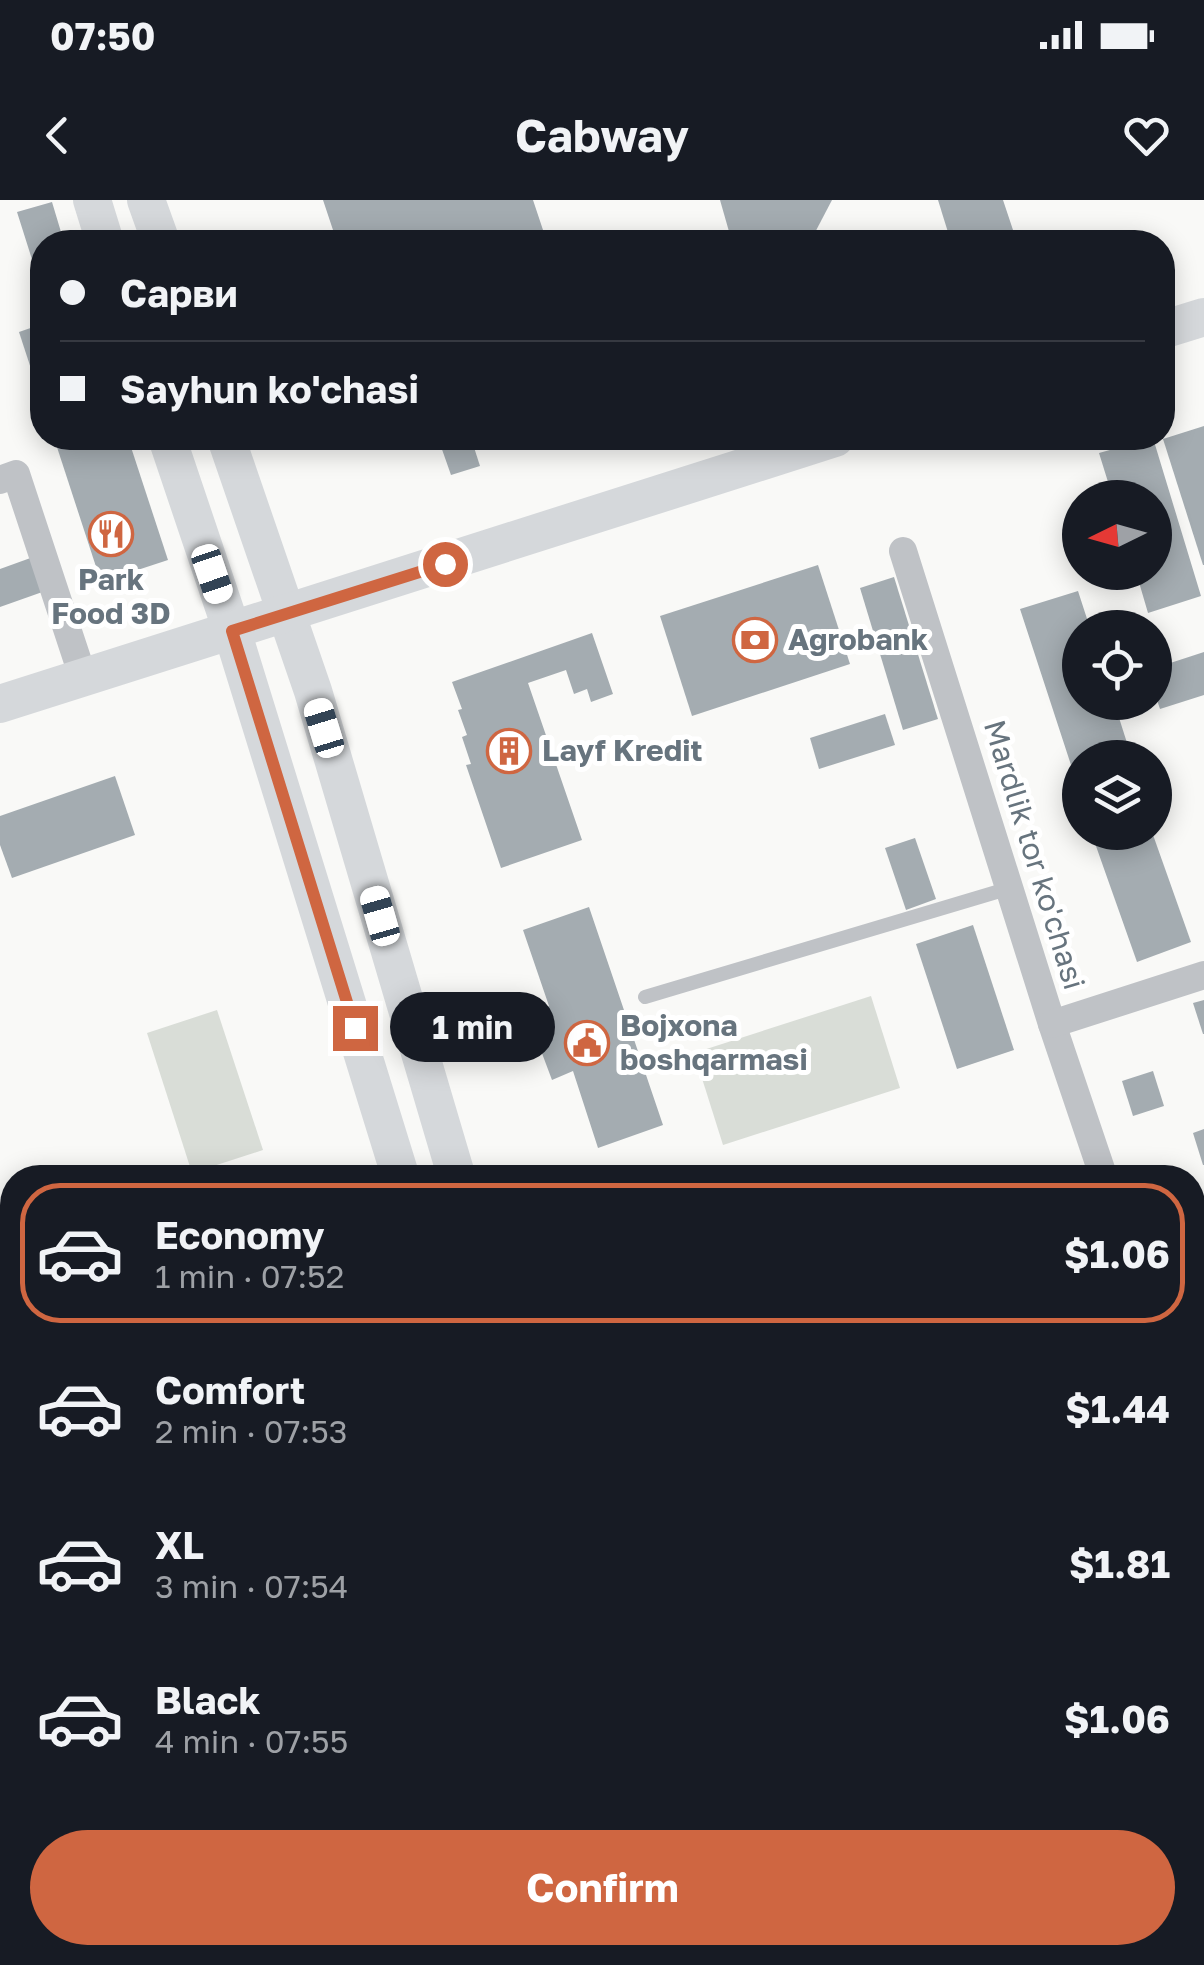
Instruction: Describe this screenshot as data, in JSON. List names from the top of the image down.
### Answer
{
  "streets": {
    "street": ["Mardlik tor ko'chasi"]
  },
  "places": {
    "restaurant": ["Park Food 3D"],
    "bank": ["Agrobank"],
    "building": ["Layf Kredit"],
    "public building": ["Bojxona boshqarmasi"]
  },
  "north": "left",
  "page": {
    "status": "07:50",
    "header": "Cabway",
    "banner": ["Сарви", "Sayhun ko'chasi"],
    "bubble": "1 min",
    "list": [
      {
        "name": "Economy",
        "note": "1 min · 07:52",
        "value": "$1.06"
      },
      {
        "name": "Comfort",
        "note": "2 min · 07:53",
        "value": "$1.44"
      },
      {
        "name": "XL",
        "note": "3 min · 07:54",
        "value": "$1.81"
      },
      {
        "name": "Black",
        "note": "4 min · 07:55",
        "value": "$1.06"
      }
    ],
    "buttons": "Confirm"
  }
}
